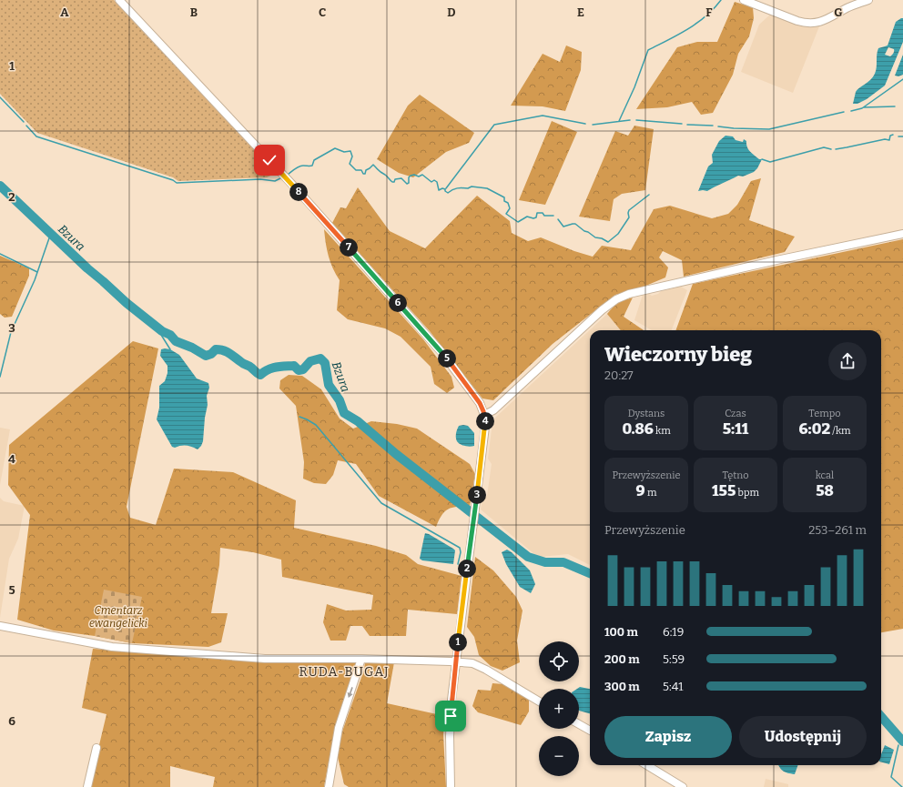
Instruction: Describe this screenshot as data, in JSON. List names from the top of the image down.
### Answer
{
  "districts": ["RUDA-BUGAJ"],
  "water": ["Bzura"],
  "parks": ["Cmentarz ewangelicki"],
  "page": {
    "pins": [
      "8",
      "7",
      "6",
      "5",
      "4",
      "3",
      "2",
      "1"
    ],
    "heading": ["Wieczorny bieg", "20:27"],
    "stats": [
      ["Dystans", "0.86 km"],
      ["Czas", "5:11"],
      ["Tempo", "6:02 /km"],
      ["Przewyższenie", "9 m"],
      ["Tętno", "155 bpm"],
      ["kcal", "58"]
    ],
    "chart": ["Przewyższenie", "253–261 m"],
    "list": [
      {
        "name": "100 m",
        "note": "6:19"
      },
      {
        "name": "200 m",
        "note": "5:59"
      },
      {
        "name": "300 m",
        "note": "5:41"
      }
    ],
    "map_buttons": ["+", "−"],
    "buttons": ["Zapisz", "Udostępnij"]
  },
  "grid": {
    "columns": [
      "A",
      "B",
      "C",
      "D",
      "E",
      "F",
      "G"
    ],
    "rows": [
      "1",
      "2",
      "3",
      "4",
      "5",
      "6"
    ]
  }
}
